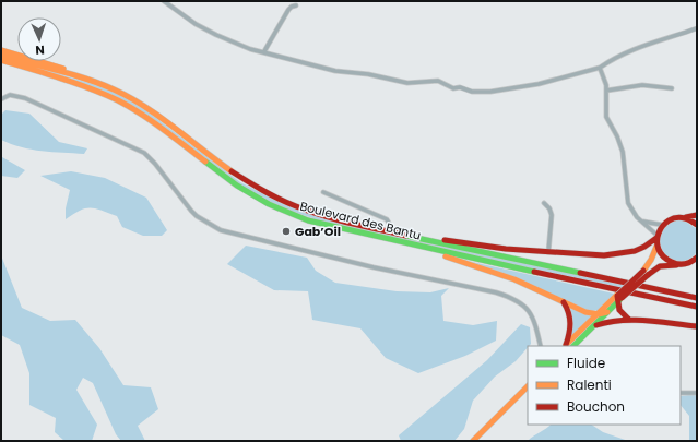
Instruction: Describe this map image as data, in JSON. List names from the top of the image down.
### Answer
{
  "streets": {
    "main road": ["Boulevard des Bantu"]
  },
  "places": ["Gab’Oil"],
  "legend": ["Fluide", "Ralenti", "Bouchon"],
  "north": "bottom"
}
